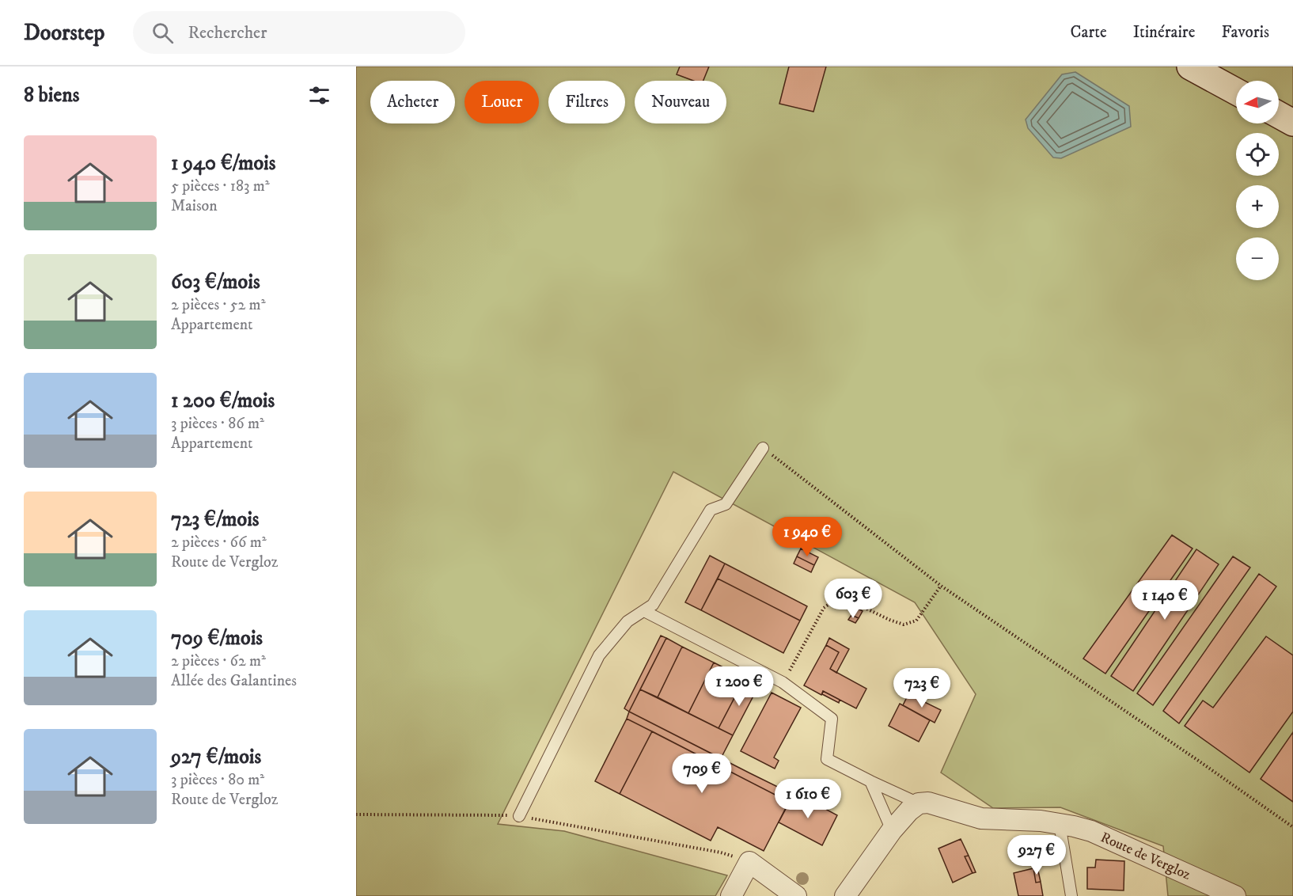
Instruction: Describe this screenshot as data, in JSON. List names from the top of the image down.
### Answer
{
  "streets": {
    "street": ["Route de Vergloz"]
  },
  "north": "left",
  "page": {
    "header": "Doorstep",
    "search": "Rechercher",
    "nav": ["Carte", "Itinéraire", "Favoris"],
    "heading": "8 biens",
    "map_buttons": ["+", "−"],
    "chip": [
      "Acheter",
      "Louer",
      "Filtres",
      "Nouveau"
    ],
    "list": [
      {
        "name": "1 940 €/mois",
        "note": "5 pièces · 183 m² · Maison"
      },
      {
        "name": "603 €/mois",
        "note": "2 pièces · 52 m² · Appartement"
      },
      {
        "name": "1 200 €/mois",
        "note": "3 pièces · 86 m² · Appartement"
      },
      {
        "name": "723 €/mois",
        "note": "2 pièces · 66 m² · Route de Vergloz"
      },
      {
        "name": "709 €/mois",
        "note": "2 pièces · 62 m² · Allée des Galantines"
      },
      {
        "name": "927 €/mois",
        "note": "3 pièces · 80 m² · Route de Vergloz"
      }
    ],
    "price": [
      "1 940 €",
      "603 €",
      "1 140 €",
      "1 200 €",
      "723 €",
      "709 €",
      "1 610 €",
      "927 €"
    ]
  }
}
